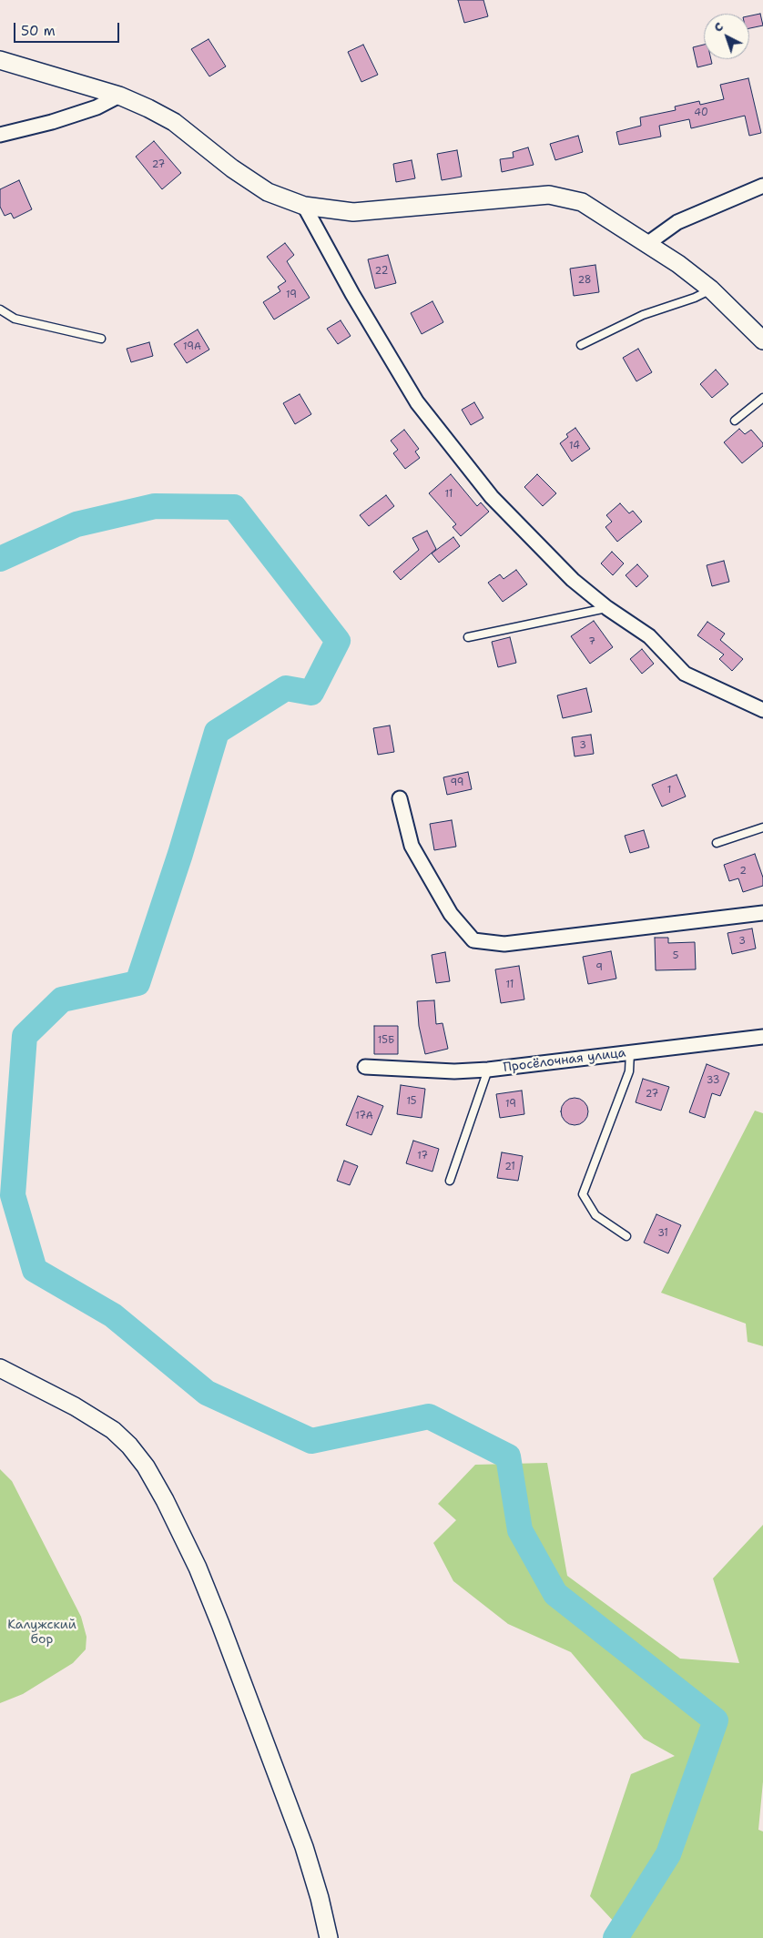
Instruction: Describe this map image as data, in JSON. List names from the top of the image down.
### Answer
{
  "streets": {
    "street": ["Просёлочная улица"]
  },
  "parks": ["Калужский бор"],
  "house_numbers": [
    "40",
    "27",
    "22",
    "28",
    "19",
    "19А",
    "14",
    "11",
    "7",
    "3",
    "99",
    "1",
    "2",
    "3",
    "5",
    "9",
    "11",
    "15Б",
    "33",
    "27",
    "15",
    "19",
    "17А",
    "17",
    "21",
    "31"
  ],
  "scale_bar": "50 m",
  "north": "top left"
}
